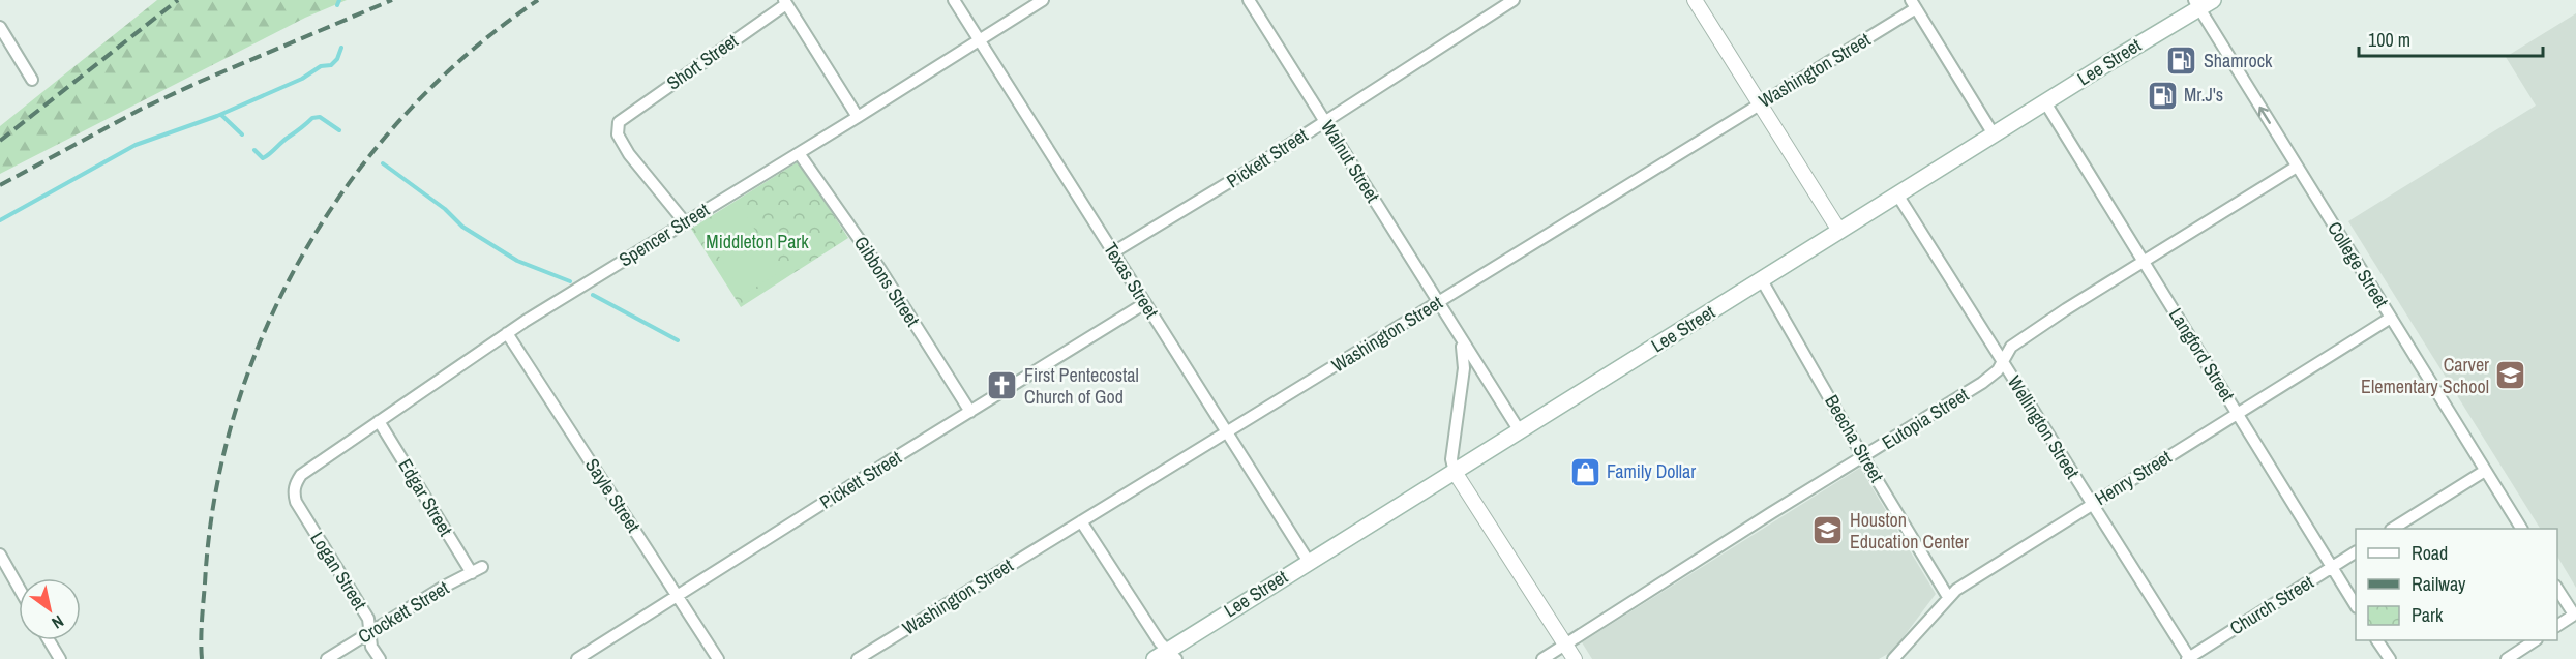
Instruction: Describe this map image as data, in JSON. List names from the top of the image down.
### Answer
{
  "streets": {
    "main road": ["Lee Street"],
    "street": [
      "Short Street",
      "Washington Street",
      "Pickett Street",
      "Walnut Street",
      "Spencer Street",
      "College Street",
      "Texas Street",
      "Gibbons Street",
      "Langford Street",
      "Eutopia Street",
      "Wellington Street",
      "Beecha Street",
      "Henry Street",
      "Sayle Street",
      "Edgar Street",
      "Logan Street",
      "Church Street",
      "Crockett Street"
    ]
  },
  "crossings": [
    ["Short Street", "Spencer Street"],
    ["Lee Street", "Walnut Street"],
    ["Lee Street", "College Street"],
    ["Lee Street", "Texas Street"],
    ["Lee Street", "Langford Street"],
    ["Lee Street", "Wellington Street"],
    ["Lee Street", "Beecha Street"],
    ["Washington Street", "Walnut Street"],
    ["Washington Street", "Texas Street"],
    ["Pickett Street", "Walnut Street"],
    ["Pickett Street", "Texas Street"],
    ["Pickett Street", "Gibbons Street"],
    ["Pickett Street", "Sayle Street"],
    ["Walnut Street", "Eutopia Street"],
    ["Spencer Street", "Texas Street"],
    ["Spencer Street", "Gibbons Street"],
    ["Spencer Street", "Sayle Street"],
    ["Spencer Street", "Edgar Street"],
    ["Spencer Street", "Logan Street"],
    ["College Street", "Eutopia Street"],
    ["College Street", "Henry Street"],
    ["Langford Street", "Eutopia Street"],
    ["Langford Street", "Henry Street"],
    ["Langford Street", "Church Street"],
    ["Eutopia Street", "Wellington Street"],
    ["Eutopia Street", "Beecha Street"],
    ["Wellington Street", "Henry Street"],
    ["Wellington Street", "Church Street"],
    ["Beecha Street", "Henry Street"],
    ["Edgar Street", "Crockett Street"],
    ["Logan Street", "Crockett Street"]
  ],
  "parks": ["Middleton Park"],
  "places": {
    "fuel station": ["Shamrock", "Mr.J's"],
    "school or university": ["Carver Elementary School", "Houston Education Center"],
    "church": ["First Pentecostal Church of God"],
    "shop": ["Family Dollar"]
  },
  "legend": ["Road", "Railway", "Park"],
  "scale_bar": "100 m",
  "north": "bottom right"
}
